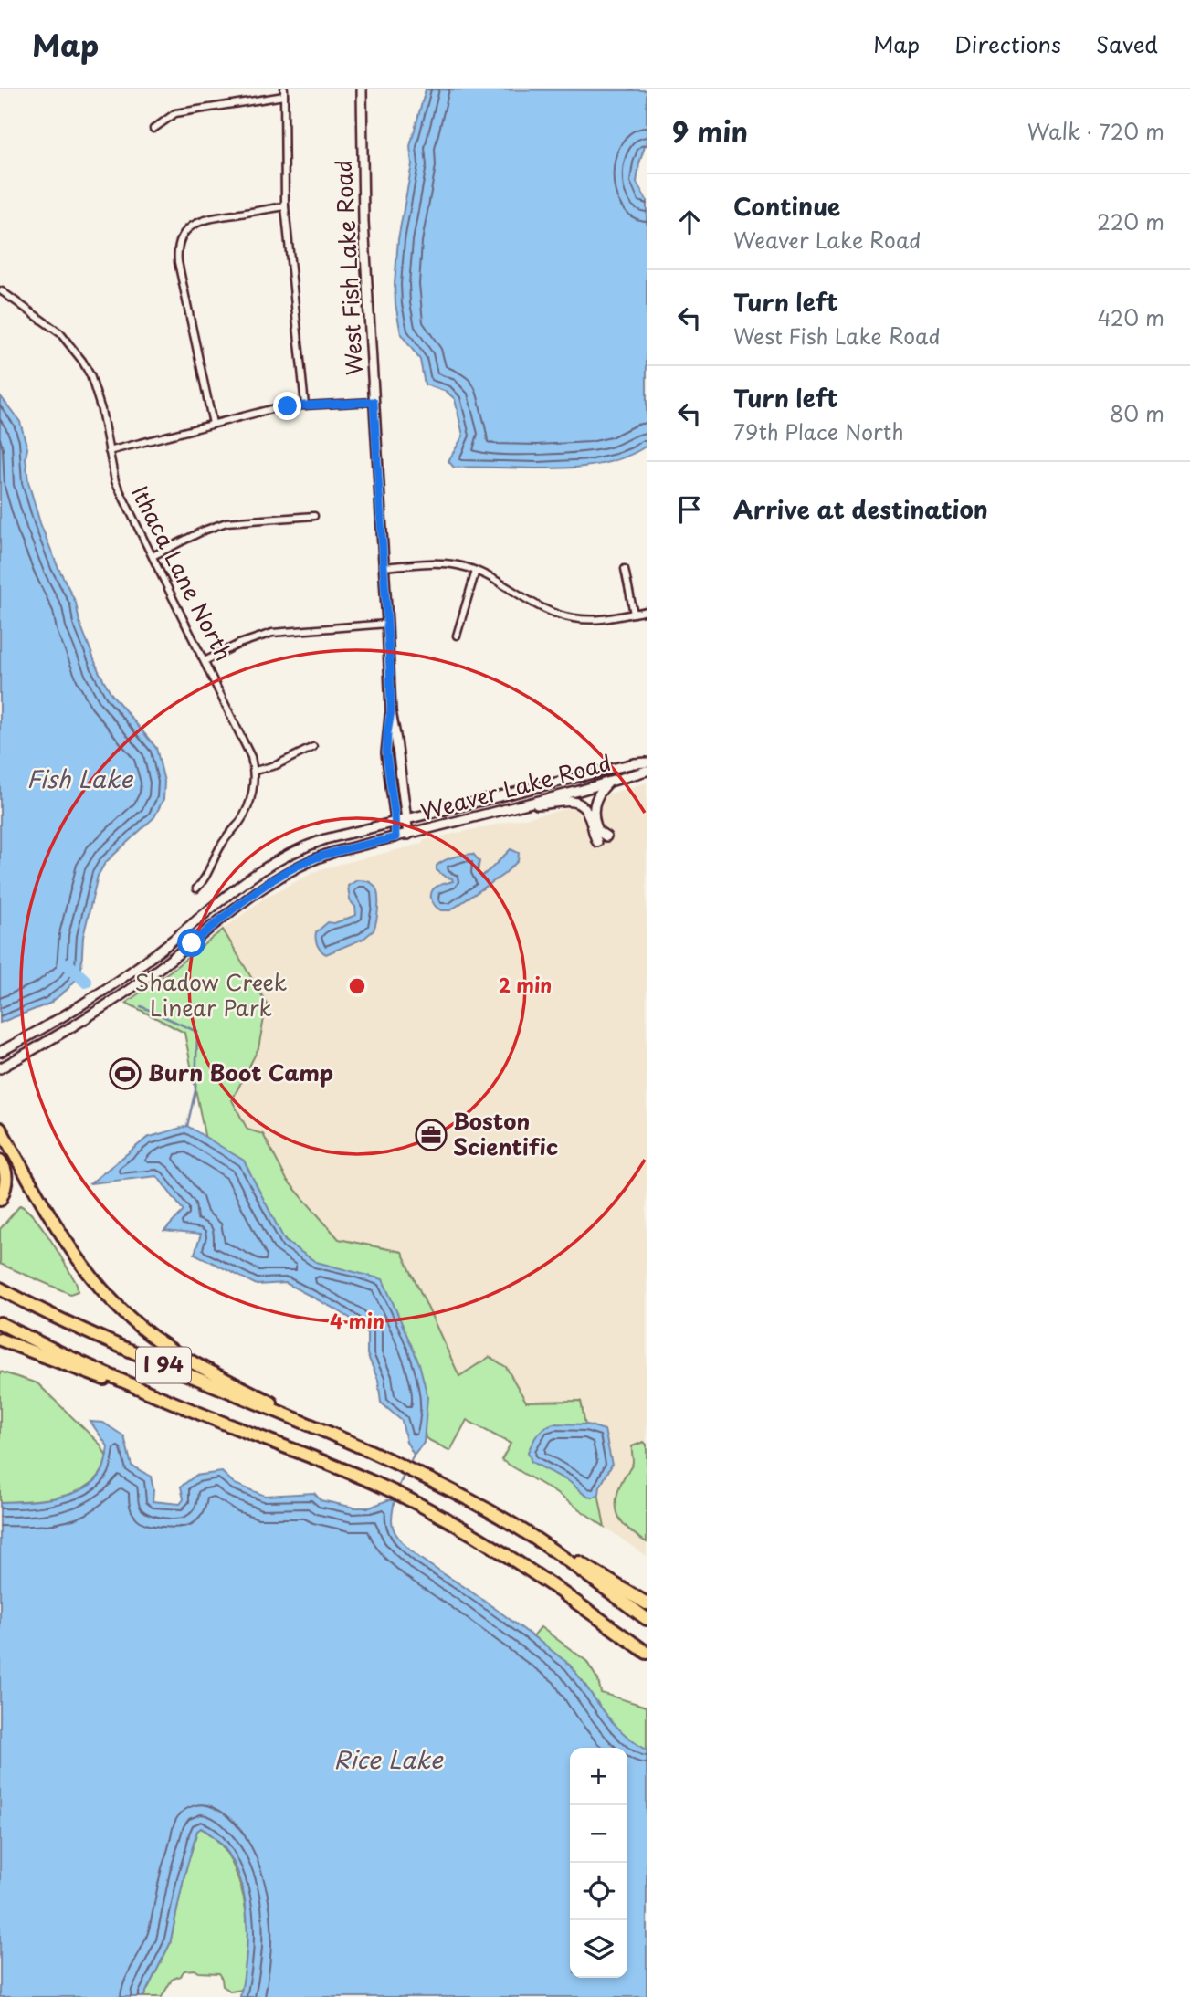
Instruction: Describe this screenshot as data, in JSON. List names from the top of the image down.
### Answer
{
  "streets": {
    "highway": ["I 94"],
    "main road": ["West Fish Lake Road", "Weaver Lake Road"],
    "street": ["Ithaca Lane North"]
  },
  "crossings": [
    ["West Fish Lake Road", "Weaver Lake Road"]
  ],
  "water": ["Fish Lake", "Rice Lake"],
  "parks": ["Shadow Creek Linear Park"],
  "places": {
    "sports": ["Burn Boot Camp"],
    "office": ["Boston Scientific"]
  },
  "page": {
    "header": "Map",
    "nav": ["Map", "Directions", "Saved"],
    "heading": ["9 min", "Walk · 720 m"],
    "list": [
      ["Continue", "Weaver Lake Road", "220 m"],
      ["Turn left", "West Fish Lake Road", "420 m"],
      ["Turn left", "79th Place North", "80 m"],
      "Arrive at destination"
    ],
    "map_buttons": ["+", "−"]
  },
  "rings": ["2 min", "4 min"]
}
